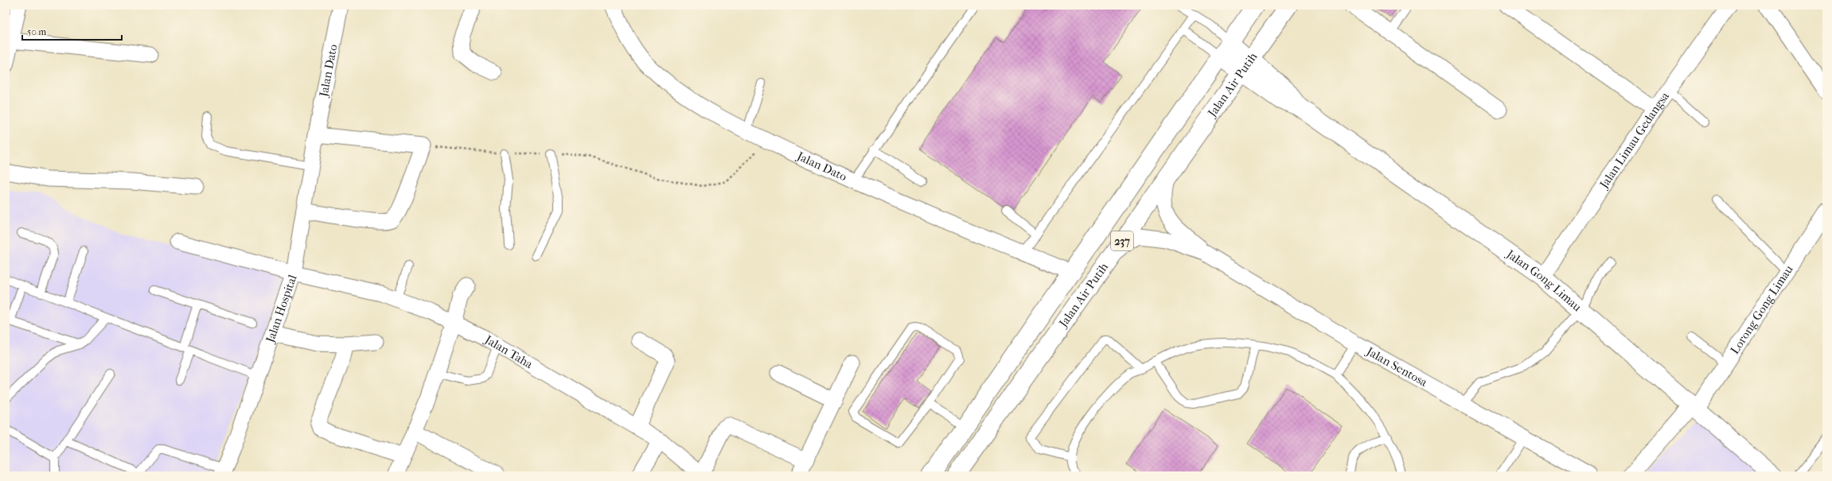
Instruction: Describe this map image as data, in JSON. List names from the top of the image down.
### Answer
{
  "streets": {
    "main road": ["Jalan Air Putih", "237", "Jalan Gong Limau"],
    "street": [
      "Jalan Dato",
      "Jalan Limau Gedangsa",
      "Jalan Hospital",
      "Lorong Gong Limau",
      "Jalan Taha",
      "Jalan Sentosa"
    ]
  },
  "crossings": [
    ["Jalan Dato", "Jalan Air Putih"],
    ["Jalan Dato", "Jalan Hospital"],
    ["Jalan Air Putih", "Jalan Gong Limau"],
    ["Jalan Limau Gedangsa", "Jalan Gong Limau"],
    ["Jalan Gong Limau", "Lorong Gong Limau"],
    ["Jalan Hospital", "Jalan Taha"]
  ],
  "scale_bar": "50 m"
}
